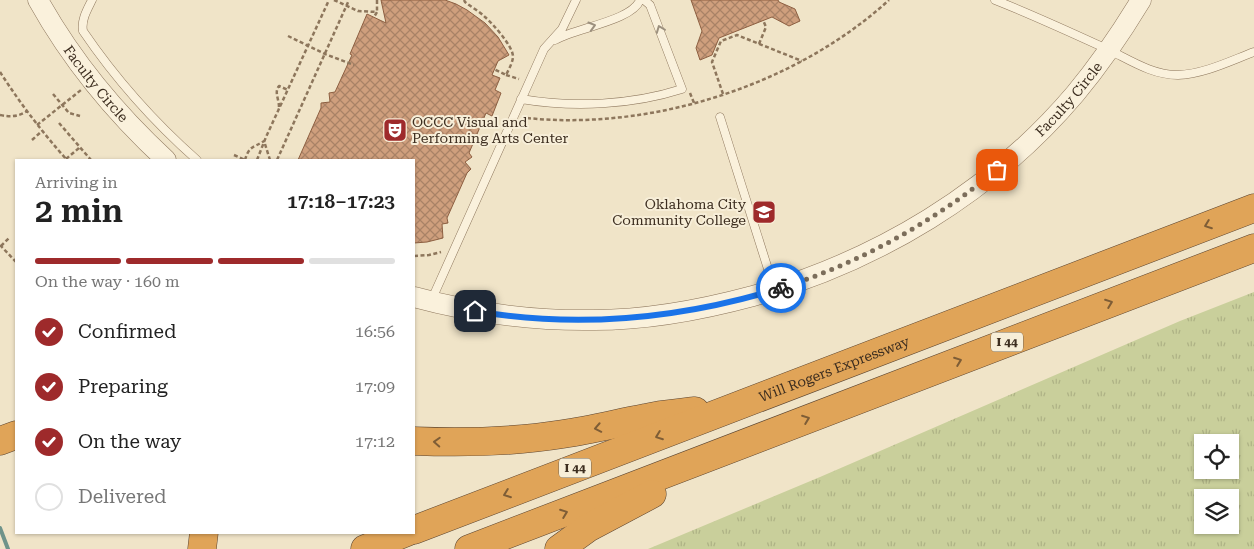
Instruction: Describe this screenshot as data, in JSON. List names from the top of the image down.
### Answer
{
  "streets": {
    "highway": ["I 44", "Will Rogers Expressway"],
    "street": ["Faculty Circle"]
  },
  "places": {
    "theatre": ["OCCC Visual and Performing Arts Center"],
    "school or university": ["Oklahoma City Community College"]
  },
  "page": {
    "heading": ["2 min", "Arriving in", "17:18–17:23"],
    "bar": "On the way · 160 m",
    "list": [
      ["Confirmed", "16:56"],
      ["Preparing", "17:09"],
      ["On the way", "17:12"],
      "Delivered"
    ]
  }
}
